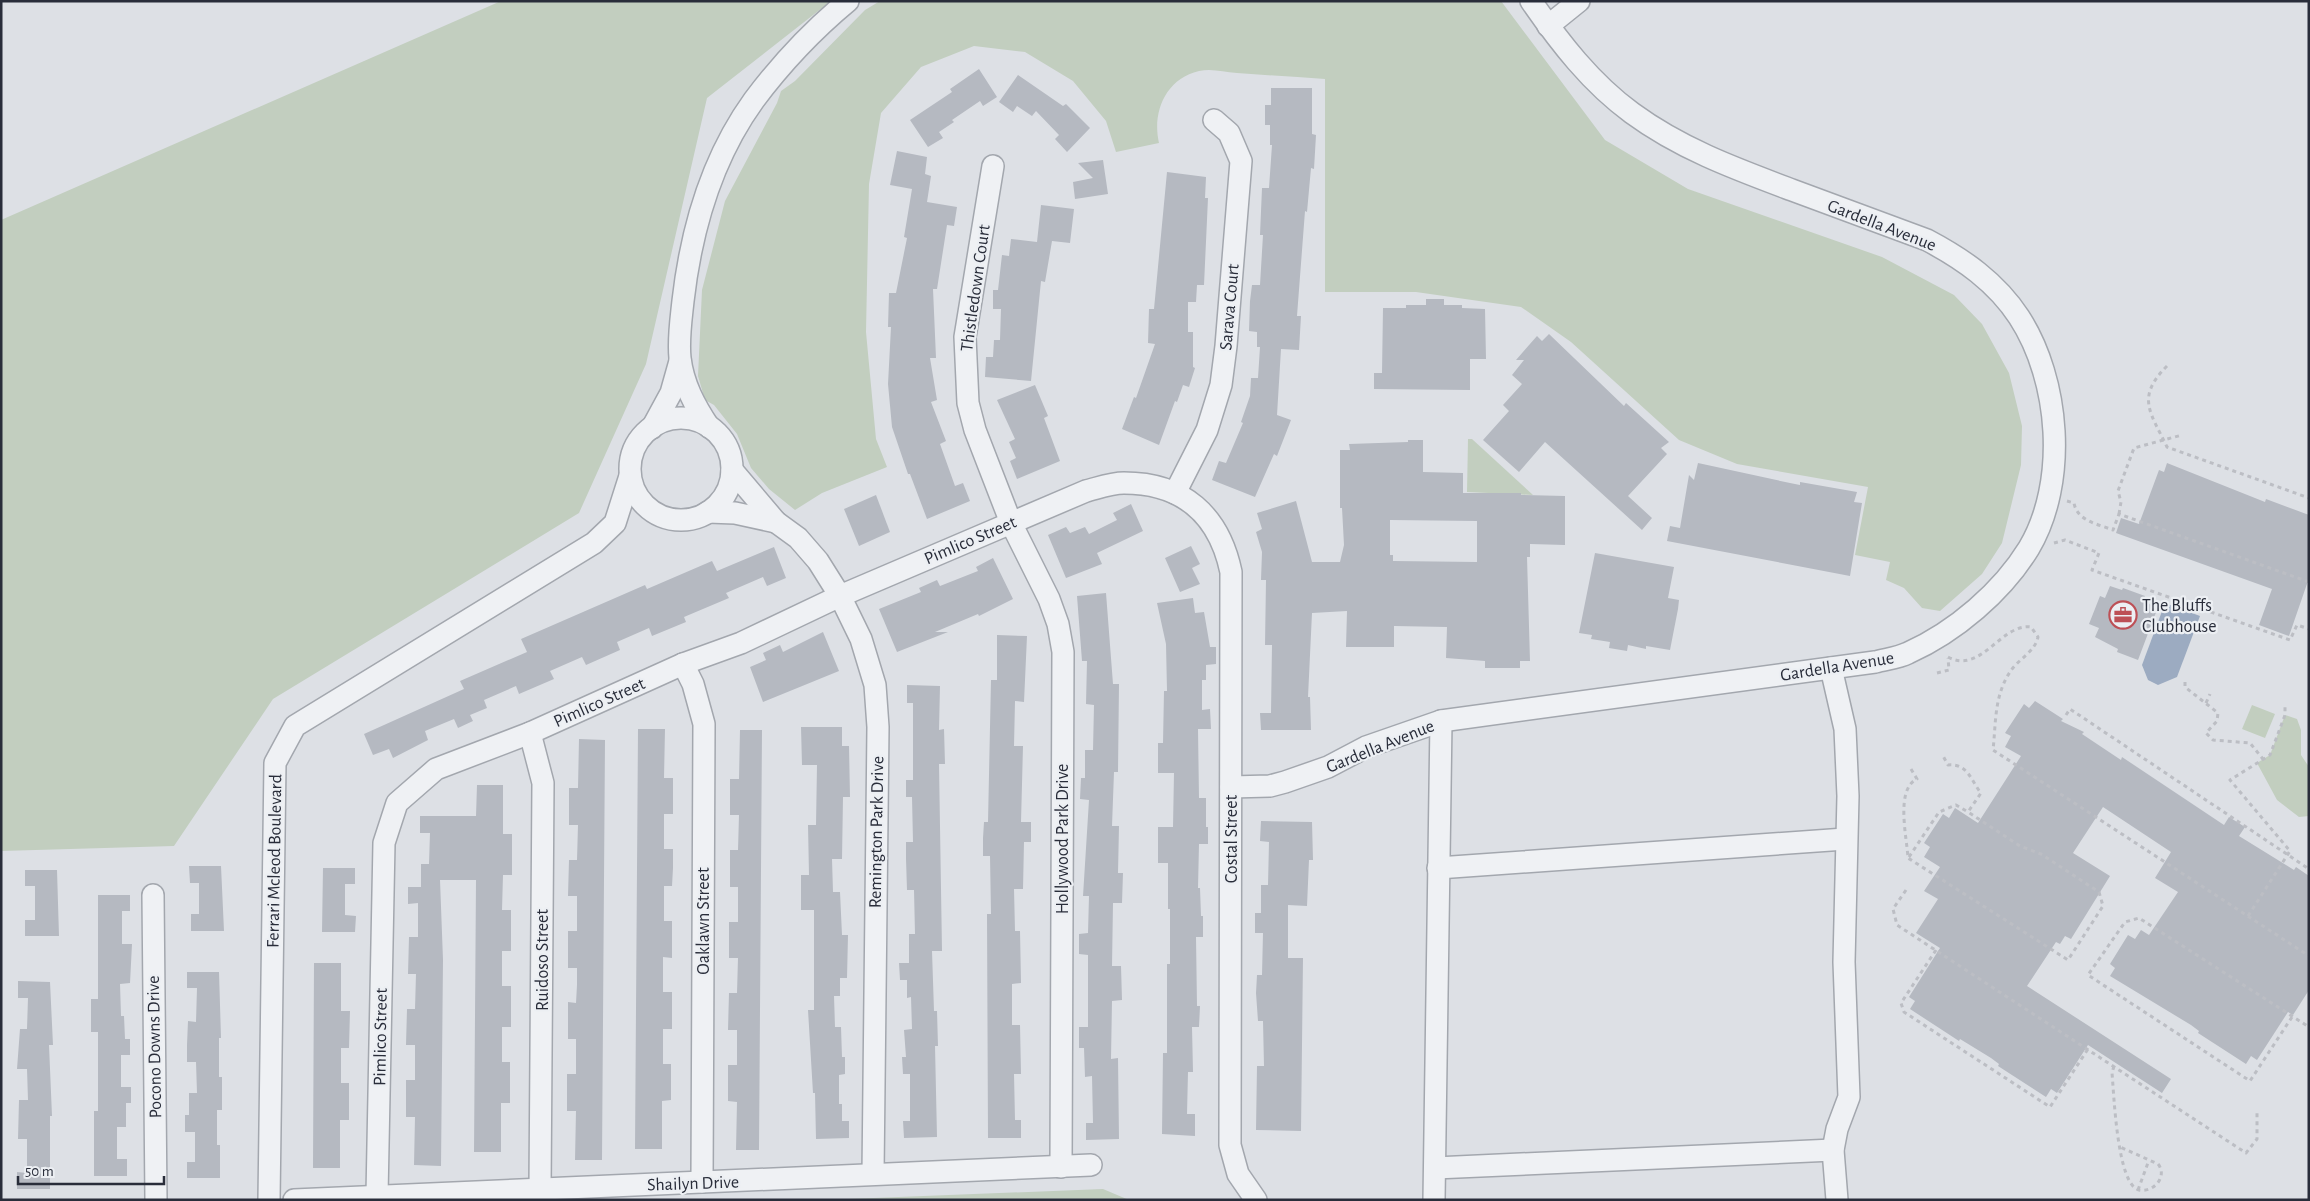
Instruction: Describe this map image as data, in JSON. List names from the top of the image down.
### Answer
{
  "streets": {
    "street": [
      "Gardella Avenue",
      "Thistledown Court",
      "Sarava Court",
      "Pimlico Street",
      "Remington Park Drive",
      "Hollywood Park Drive",
      "Costal Street",
      "Ferrari Mcleod Boulevard",
      "Oaklawn Street",
      "Ruidoso Street",
      "Pocono Downs Drive",
      "Shailyn Drive"
    ]
  },
  "crossings": [
    ["Gardella Avenue", "Costal Street"],
    ["Thistledown Court", "Pimlico Street"],
    ["Thistledown Court", "Hollywood Park Drive"],
    ["Sarava Court", "Pimlico Street"],
    ["Sarava Court", "Costal Street"],
    ["Pimlico Street", "Remington Park Drive"],
    ["Pimlico Street", "Hollywood Park Drive"],
    ["Pimlico Street", "Costal Street"],
    ["Pimlico Street", "Oaklawn Street"],
    ["Pimlico Street", "Ruidoso Street"],
    ["Pimlico Street", "Shailyn Drive"],
    ["Remington Park Drive", "Shailyn Drive"],
    ["Hollywood Park Drive", "Shailyn Drive"],
    ["Oaklawn Street", "Shailyn Drive"],
    ["Ruidoso Street", "Shailyn Drive"]
  ],
  "places": {
    "office": ["The Bluffs Clubhouse"]
  },
  "scale_bar": "50 m"
}
